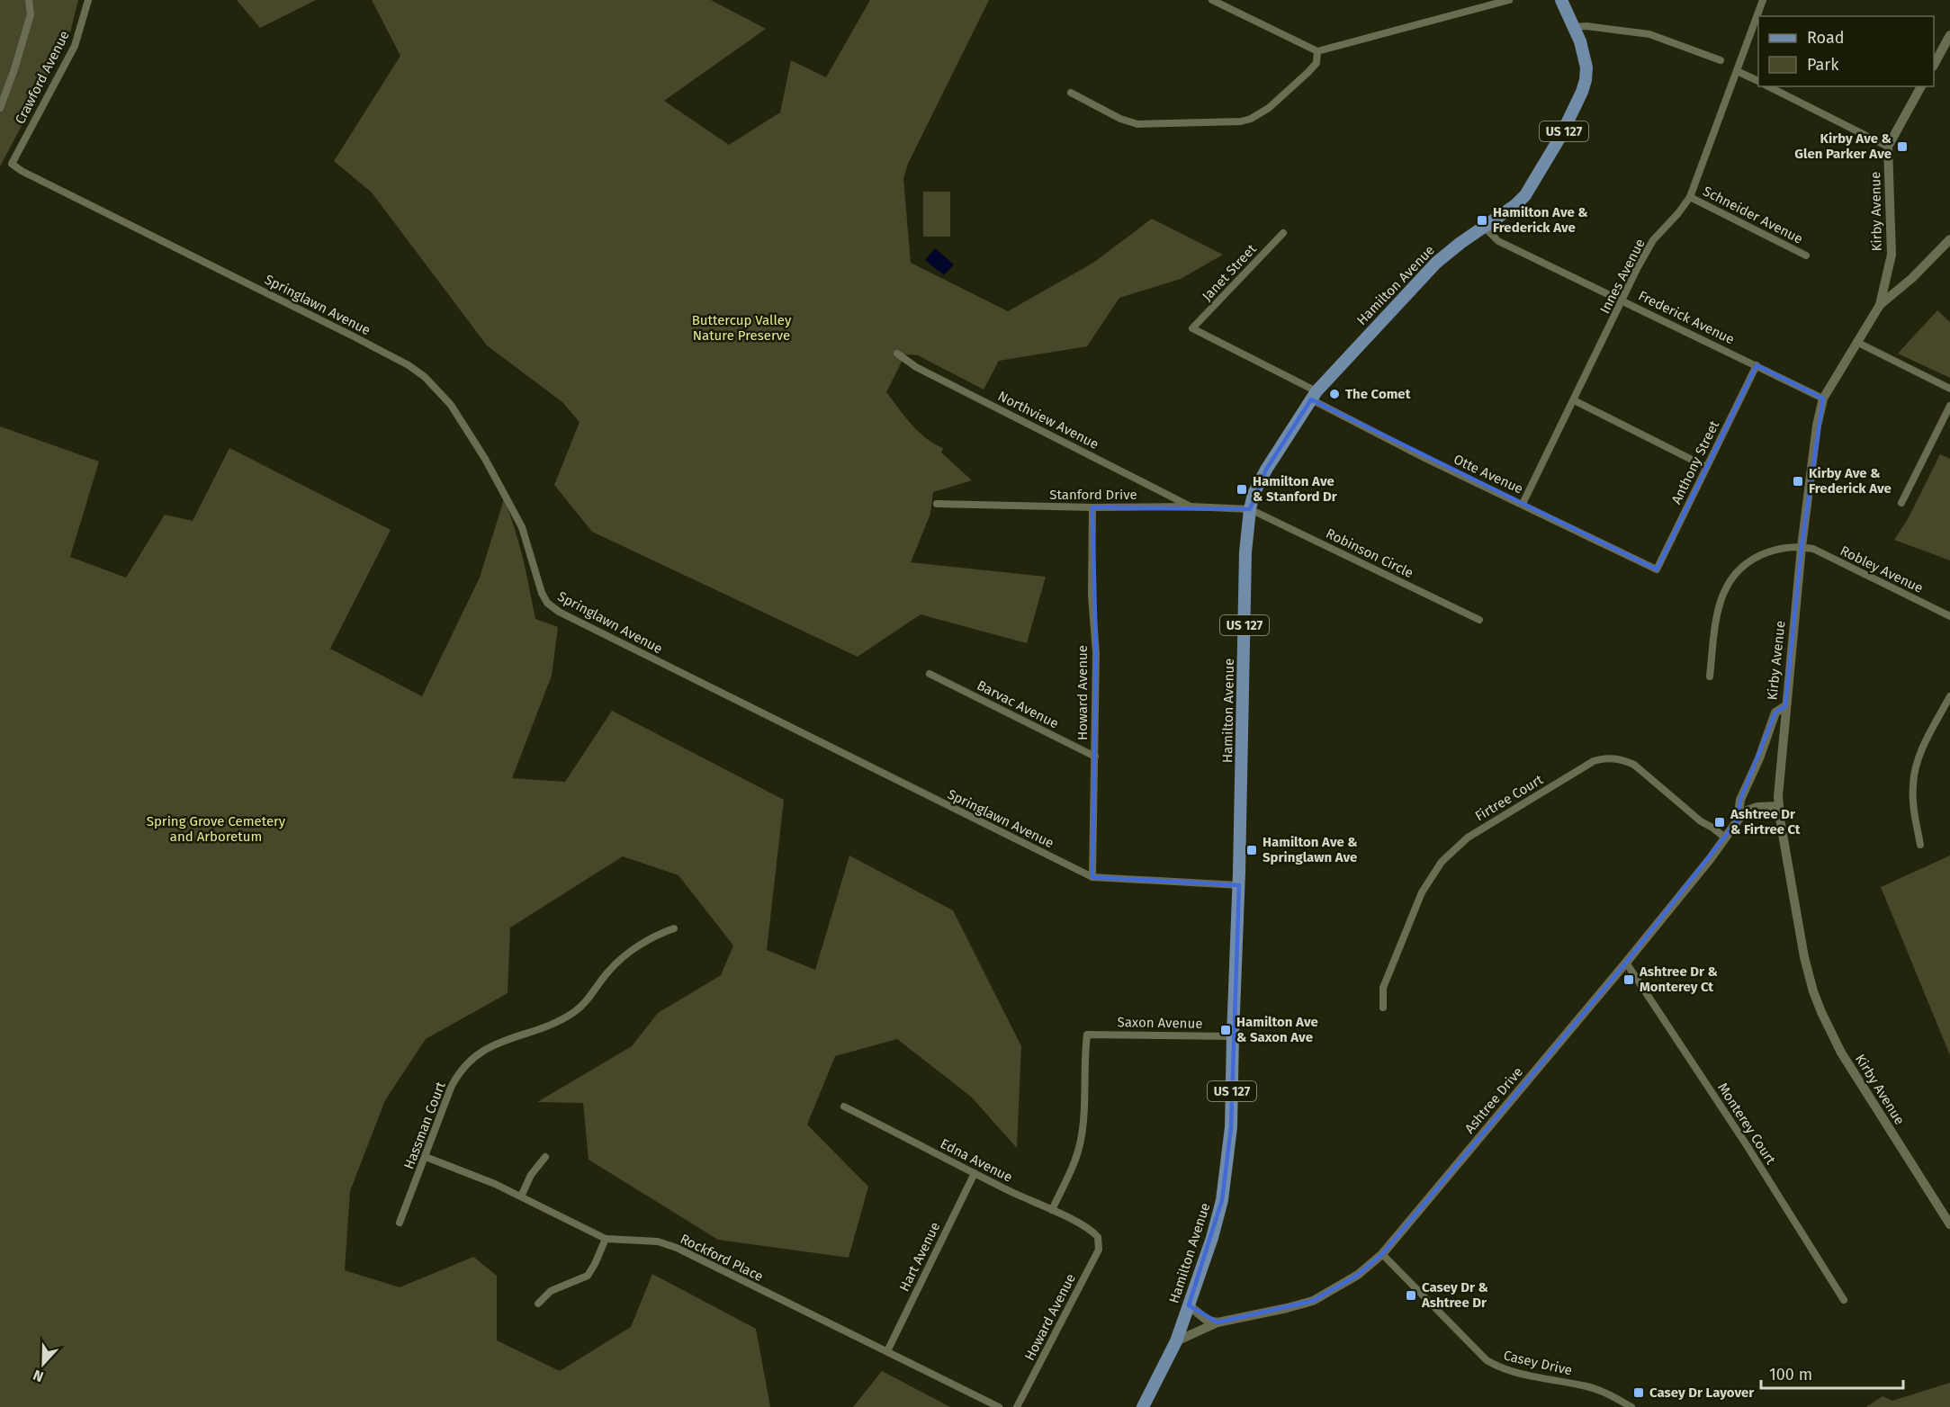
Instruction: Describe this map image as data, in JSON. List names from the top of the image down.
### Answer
{
  "streets": {
    "main road": ["US 127", "Hamilton Avenue"],
    "street": [
      "Crawford Avenue",
      "Kirby Avenue",
      "Schneider Avenue",
      "Janet Street",
      "Innes Avenue",
      "Springlawn Avenue",
      "Frederick Avenue",
      "Northview Avenue",
      "Anthony Street",
      "Otte Avenue",
      "Stanford Drive",
      "Robinson Circle",
      "Robley Avenue",
      "Howard Avenue",
      "Barvac Avenue",
      "Firtree Court",
      "Saxon Avenue",
      "Ashtree Drive",
      "Monterey Court",
      "Hassman Court",
      "Edna Avenue",
      "Hart Avenue",
      "Rockford Place",
      "Casey Drive"
    ]
  },
  "crossings": [
    ["Crawford Avenue", "Springlawn Avenue"],
    ["Kirby Avenue", "Frederick Avenue"],
    ["Kirby Avenue", "Robley Avenue"],
    ["Kirby Avenue", "Ashtree Drive"],
    ["Schneider Avenue", "Innes Avenue"],
    ["Janet Street", "Otte Avenue"],
    ["Innes Avenue", "Frederick Avenue"],
    ["Innes Avenue", "Otte Avenue"],
    ["Hamilton Avenue", "Springlawn Avenue"],
    ["Hamilton Avenue", "Frederick Avenue"],
    ["Hamilton Avenue", "Otte Avenue"],
    ["Hamilton Avenue", "Stanford Drive"],
    ["Hamilton Avenue", "Robinson Circle"],
    ["Hamilton Avenue", "Saxon Avenue"],
    ["Hamilton Avenue", "Ashtree Drive"],
    ["Springlawn Avenue", "Howard Avenue"],
    ["Frederick Avenue", "Anthony Street"],
    ["Northview Avenue", "Stanford Drive"],
    ["Anthony Street", "Otte Avenue"],
    ["Stanford Drive", "Robinson Circle"],
    ["Stanford Drive", "Howard Avenue"],
    ["Howard Avenue", "Barvac Avenue"],
    ["Howard Avenue", "Edna Avenue"],
    ["Firtree Court", "Ashtree Drive"],
    ["Saxon Avenue", "Edna Avenue"],
    ["Ashtree Drive", "Monterey Court"],
    ["Ashtree Drive", "Casey Drive"],
    ["Hassman Court", "Rockford Place"],
    ["Edna Avenue", "Hart Avenue"],
    ["Hart Avenue", "Rockford Place"]
  ],
  "parks": ["Buttercup Valley Nature Preserve", "Spring Grove Cemetery and Arboretum"],
  "places": {
    "transit": [
      "Kirby Ave & Glen Parker Ave",
      "Hamilton Ave & Frederick Ave",
      "Kirby Ave & Frederick Ave",
      "Hamilton Ave & Stanford Dr",
      "Ashtree Dr & Firtree Ct",
      "Hamilton Ave & Springlawn Ave",
      "Ashtree Dr & Monterey Ct",
      "Hamilton Ave & Saxon Ave",
      "Casey Dr & Ashtree Dr",
      "Casey Dr Layover"
    ],
    "other": ["The Comet"]
  },
  "legend": ["Road", "Park"],
  "scale_bar": "100 m",
  "north": "bottom"
}
